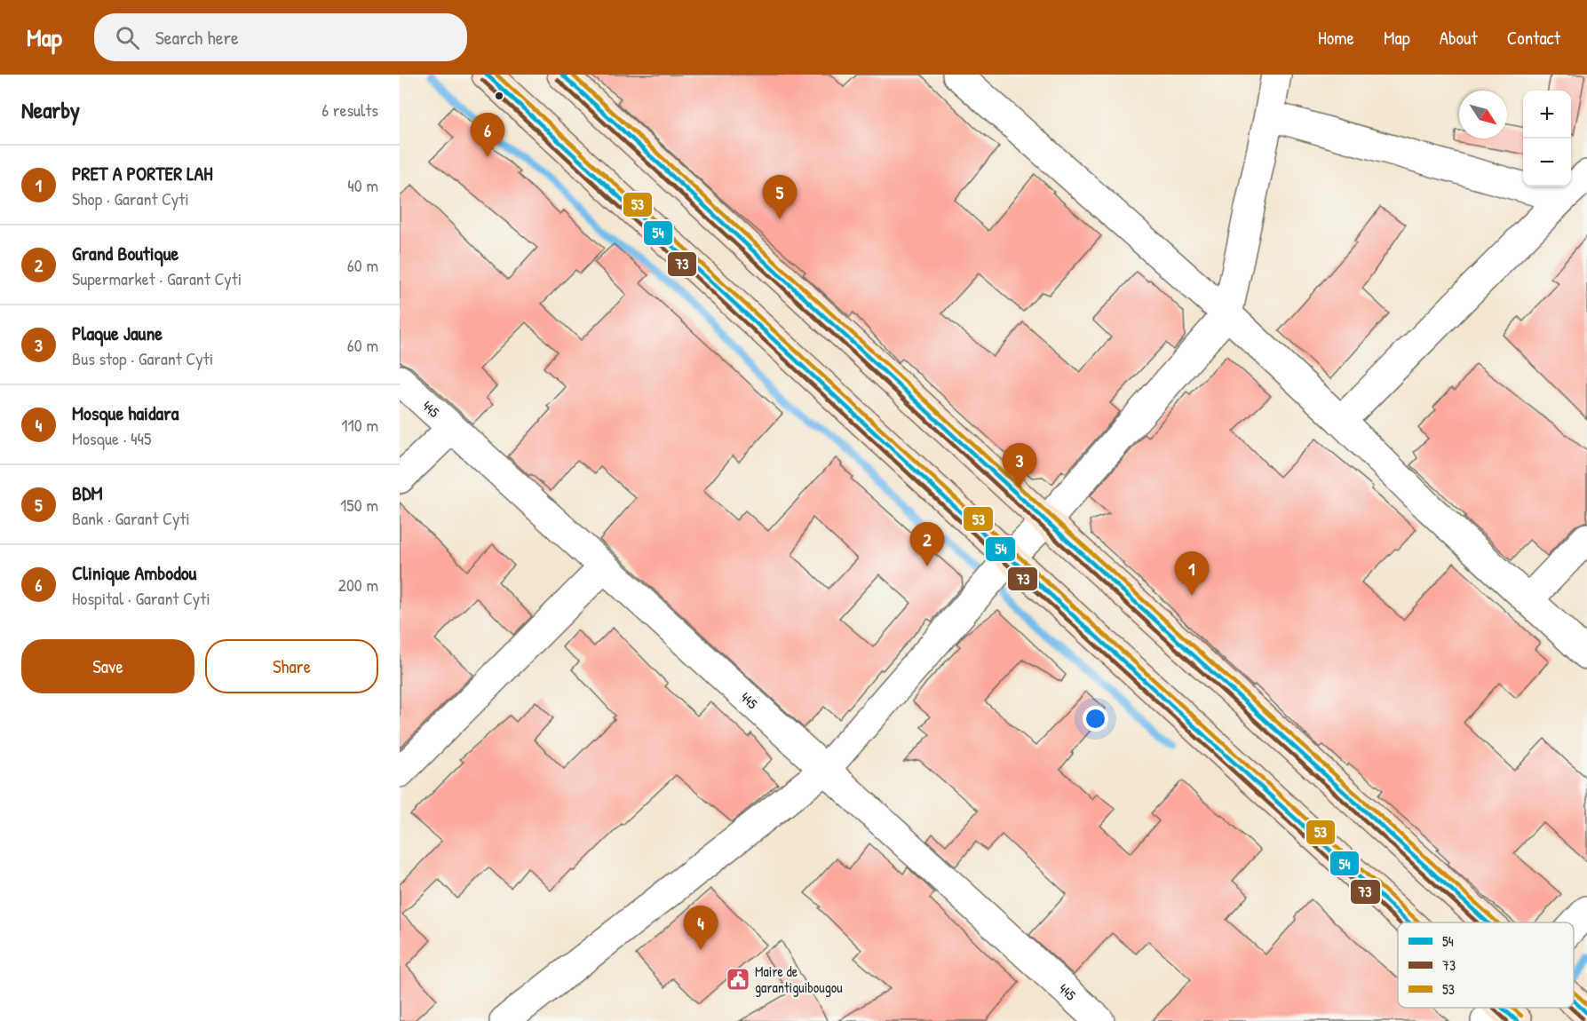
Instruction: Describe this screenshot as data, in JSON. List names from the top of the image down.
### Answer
{
  "streets": {
    "street": ["445"]
  },
  "places": {
    "public building": ["Maire de garantiguibougou"]
  },
  "lines": ["transit line 54", "transit line 53", "transit line 73"],
  "legend": ["54", "73", "53"],
  "north": "bottom right",
  "page": {
    "header": "Map",
    "search": "Search here",
    "nav": [
      "Home",
      "Map",
      "About",
      "Contact"
    ],
    "heading": ["Nearby", "6 results"],
    "map_buttons": ["+", "−"],
    "pins": [
      "6",
      "5",
      "3",
      "2",
      "1",
      "4"
    ],
    "list": [
      {
        "mark": "1",
        "name": "PRET A PORTER LAH",
        "note": "Shop · Garant Cyti",
        "value": "40 m"
      },
      {
        "mark": "2",
        "name": "Grand Boutique",
        "note": "Supermarket · Garant Cyti",
        "value": "60 m"
      },
      {
        "mark": "3",
        "name": "Plaque Jaune",
        "note": "Bus stop · Garant Cyti",
        "value": "60 m"
      },
      {
        "mark": "4",
        "name": "Mosque haidara",
        "note": "Mosque · 445",
        "value": "110 m"
      },
      {
        "mark": "5",
        "name": "BDM",
        "note": "Bank · Garant Cyti",
        "value": "150 m"
      },
      {
        "mark": "6",
        "name": "Clinique Ambodou",
        "note": "Hospital · Garant Cyti",
        "value": "200 m"
      }
    ],
    "buttons": ["Save", "Share"]
  }
}
